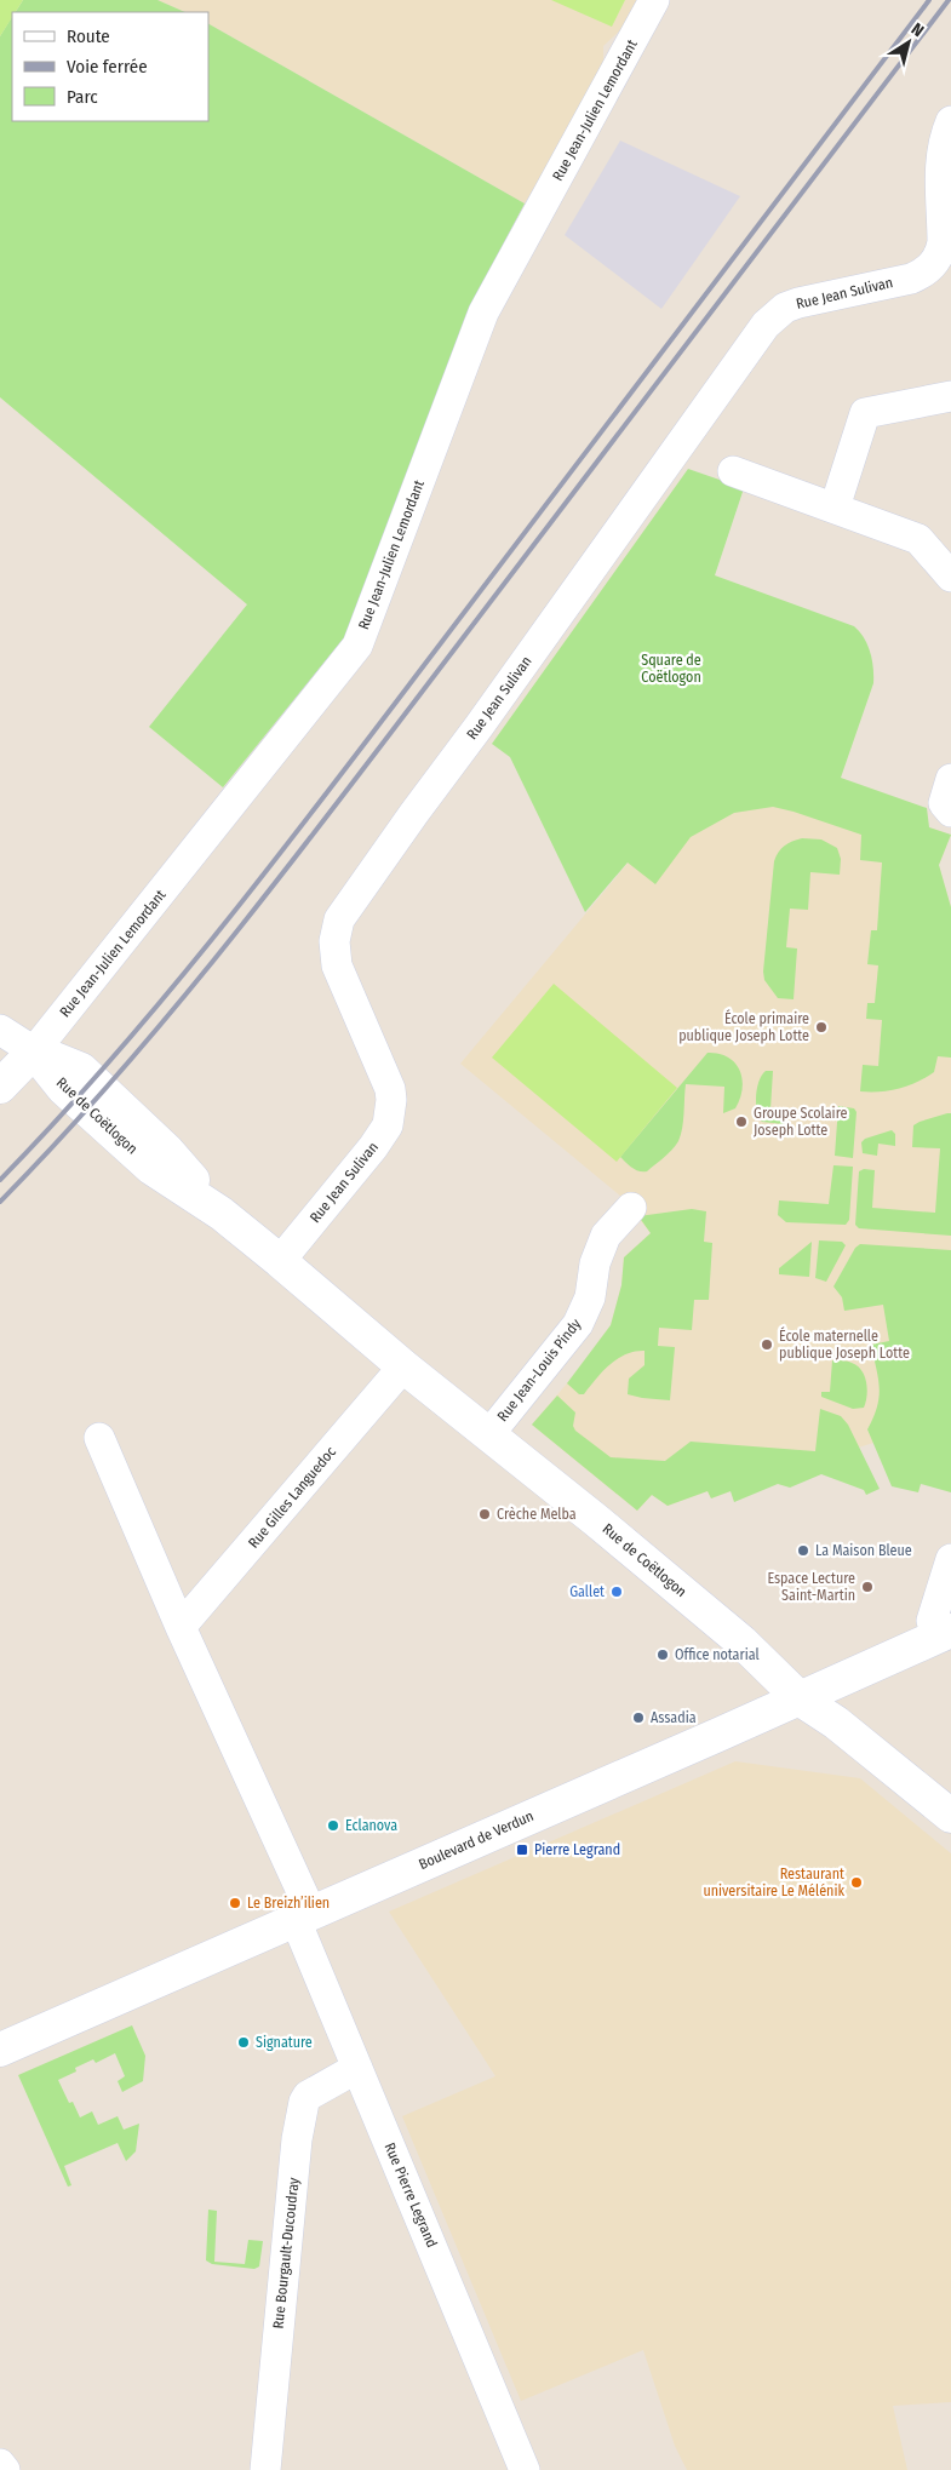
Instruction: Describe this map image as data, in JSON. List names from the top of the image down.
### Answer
{
  "streets": {
    "street": [
      "Rue Jean-Julien Lemordant",
      "Rue Jean Sulivan",
      "Rue de Coëtlogon",
      "Rue Jean-Louis Pindy",
      "Rue Gilles Languedoc",
      "Boulevard de Verdun",
      "Rue Pierre Legrand",
      "Rue Bourgault-Ducoudray"
    ]
  },
  "crossings": [
    ["Rue Jean-Julien Lemordant", "Rue de Coëtlogon"],
    ["Rue Jean Sulivan", "Rue de Coëtlogon"],
    ["Rue de Coëtlogon", "Rue Jean-Louis Pindy"],
    ["Rue de Coëtlogon", "Rue Gilles Languedoc"],
    ["Rue de Coëtlogon", "Boulevard de Verdun"],
    ["Boulevard de Verdun", "Rue Pierre Legrand"],
    ["Rue Pierre Legrand", "Rue Bourgault-Ducoudray"]
  ],
  "parks": ["Square de Coëtlogon"],
  "places": {
    "other": [
      "École primaire publique Joseph Lotte",
      "Groupe Scolaire Joseph Lotte",
      "École maternelle publique Joseph Lotte",
      "Crèche Melba",
      "La Maison Bleue",
      "Espace Lecture Saint-Martin",
      "Gallet",
      "Office notarial",
      "Assadia",
      "Eclanova",
      "Restaurant universitaire Le Mélénik",
      "Le Breizh’ilien",
      "Signature"
    ],
    "transit": ["Pierre Legrand"]
  },
  "legend": ["Route", "Voie ferrée", "Parc"],
  "north": "top right"
}
